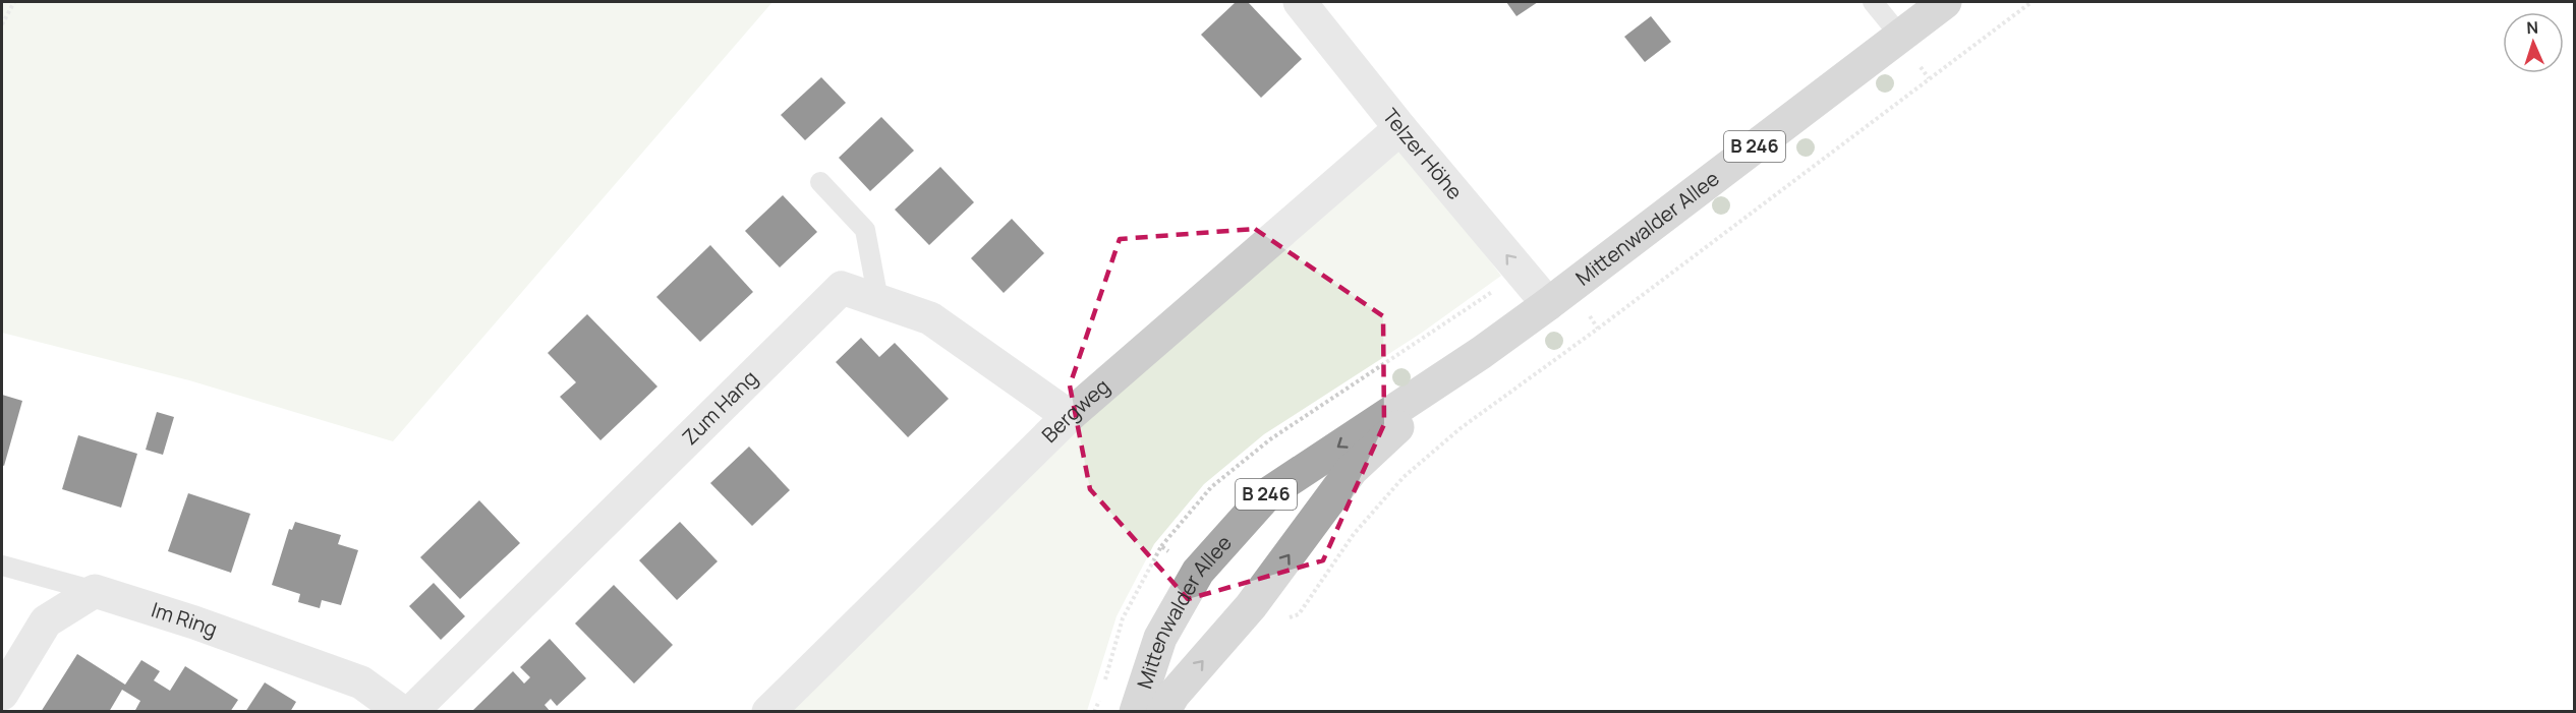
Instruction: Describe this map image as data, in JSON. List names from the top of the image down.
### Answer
{
  "streets": {
    "main road": ["B 246", "Mittenwalder Allee"],
    "street": [
      "Telzer Höhe",
      "Zum Hang",
      "Bergweg",
      "Im Ring"
    ]
  },
  "crossings": [
    ["B 246", "Mittenwalder Allee"],
    ["Telzer Höhe", "Mittenwalder Allee"],
    ["Telzer Höhe", "Bergweg"],
    ["Zum Hang", "Bergweg"]
  ],
  "one_way": ["Telzer Höhe"],
  "north": "top"
}
